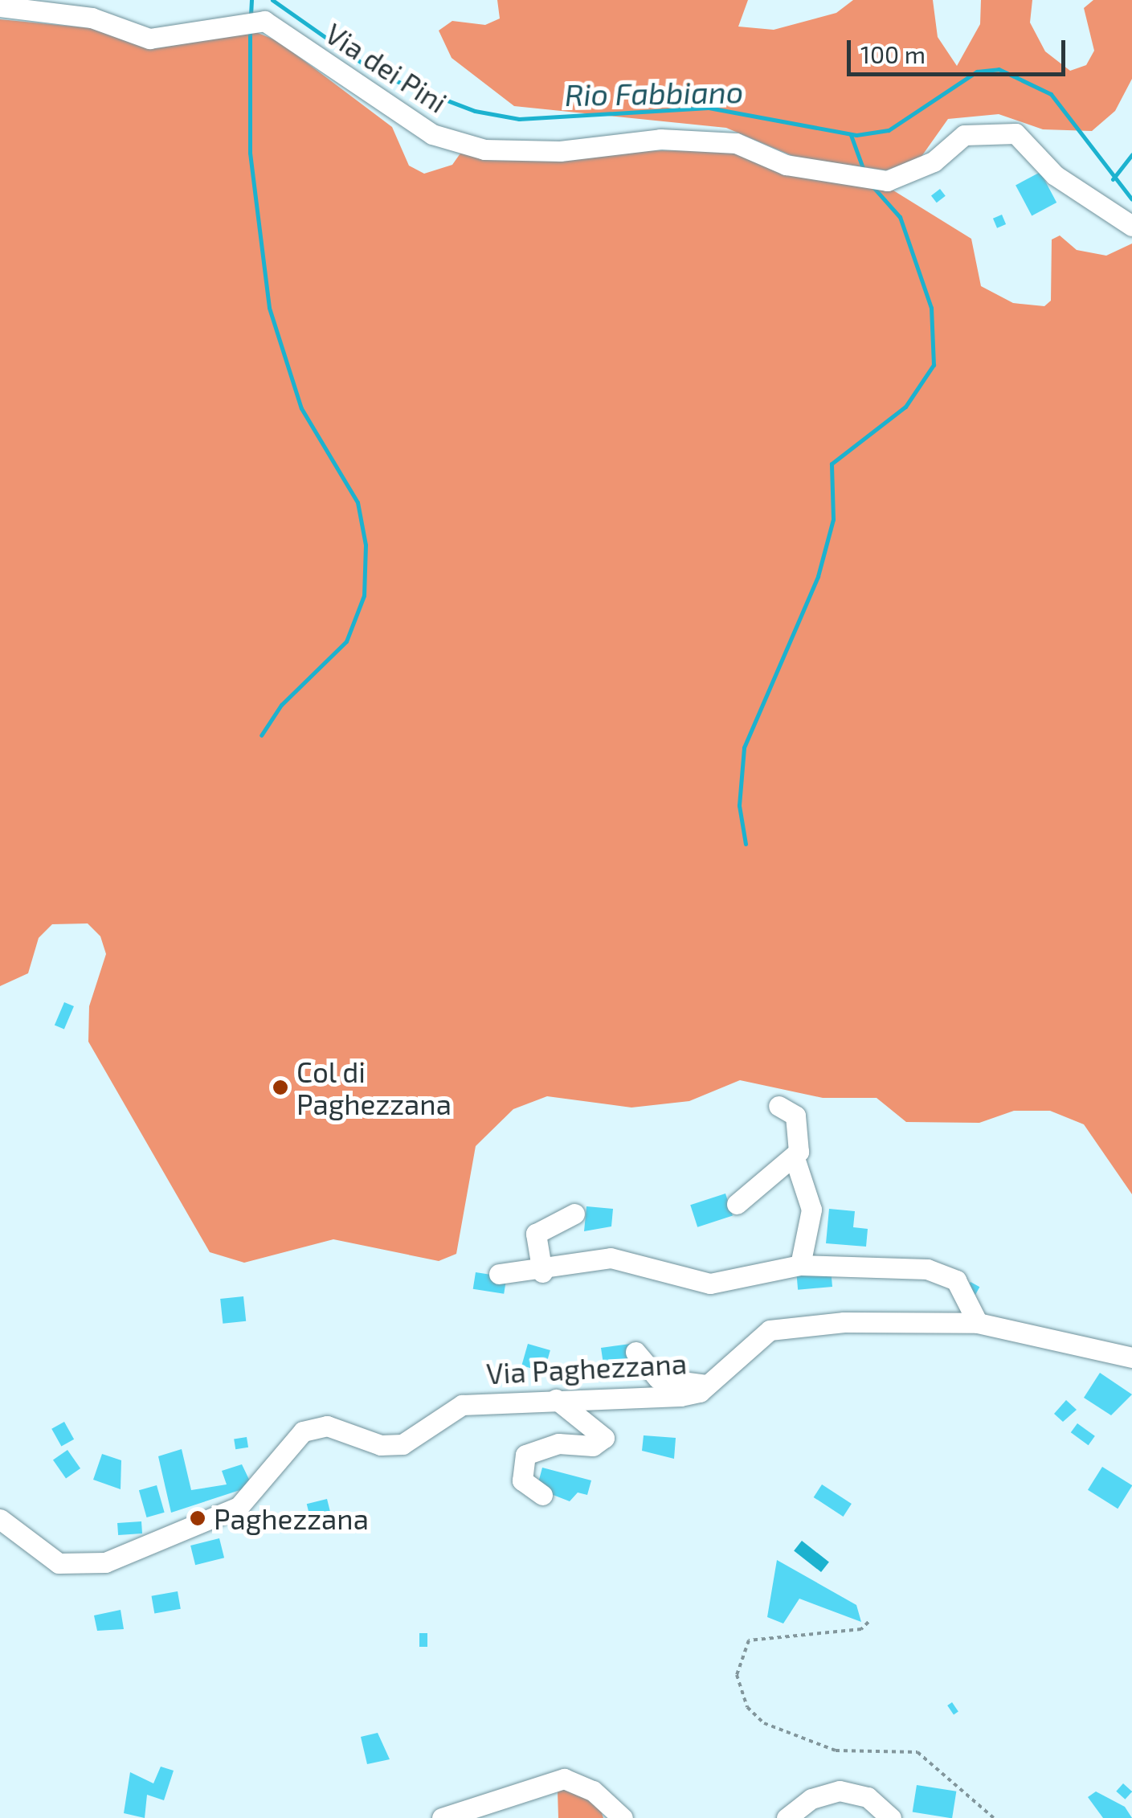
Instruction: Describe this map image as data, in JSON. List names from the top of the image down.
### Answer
{
  "streets": {
    "street": ["Via dei Pini", "Via Paghezzana"]
  },
  "water": ["Rio Fabbiano"],
  "places": ["Col di Paghezzana", "Paghezzana"],
  "scale_bar": "100 m"
}
